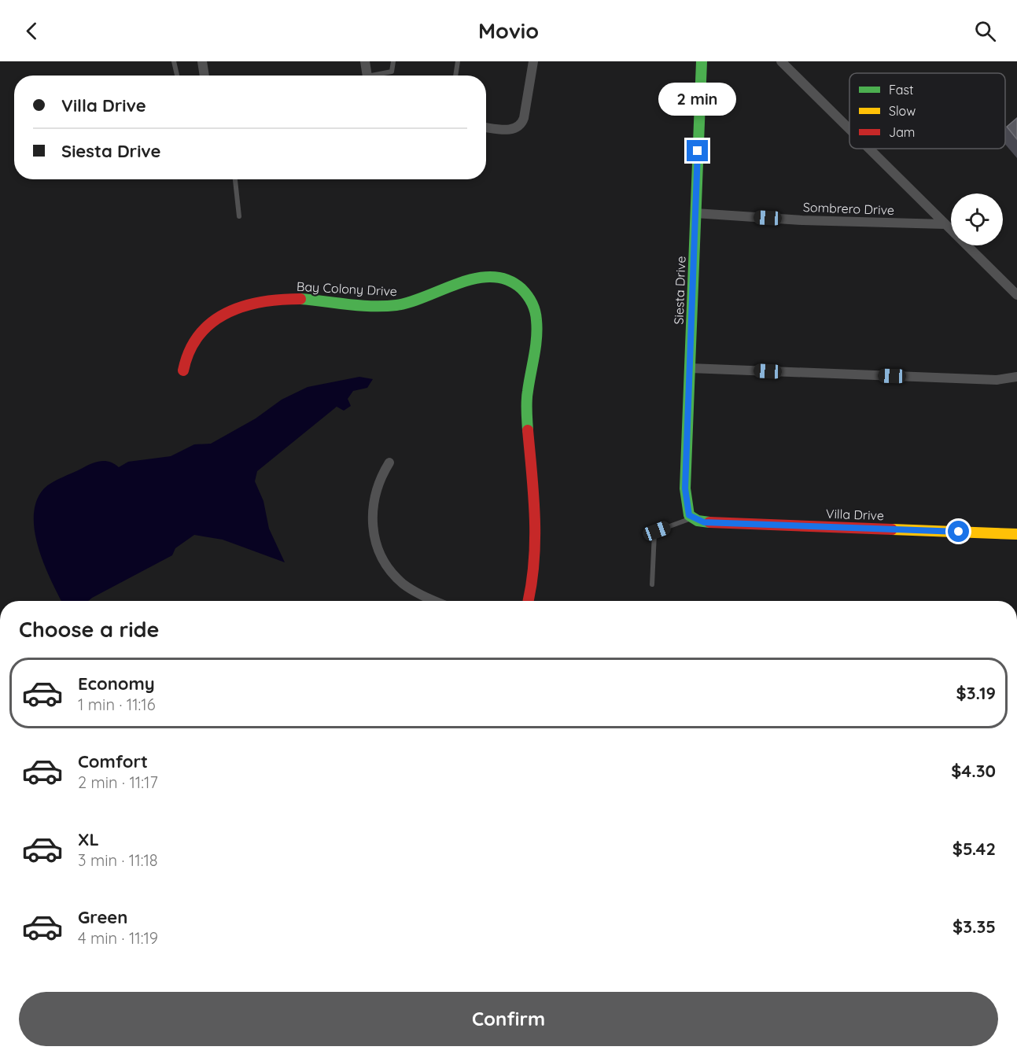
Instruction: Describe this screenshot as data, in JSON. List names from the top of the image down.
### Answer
{
  "streets": {
    "street": [
      "Sombrero Drive",
      "Bay Colony Drive",
      "Siesta Drive",
      "Villa Drive"
    ]
  },
  "crossings": [
    ["Sombrero Drive", "Siesta Drive"],
    ["Siesta Drive", "Villa Drive"]
  ],
  "legend": ["Fast", "Slow", "Jam"],
  "page": {
    "header": "Movio",
    "banner": ["Villa Drive", "Siesta Drive"],
    "bubble": "2 min",
    "heading": "Choose a ride",
    "list": [
      {
        "name": "Economy",
        "note": "1 min · 11:16",
        "value": "$3.19"
      },
      {
        "name": "Comfort",
        "note": "2 min · 11:17",
        "value": "$4.30"
      },
      {
        "name": "XL",
        "note": "3 min · 11:18",
        "value": "$5.42"
      },
      {
        "name": "Green",
        "note": "4 min · 11:19",
        "value": "$3.35"
      }
    ],
    "buttons": "Confirm"
  }
}
